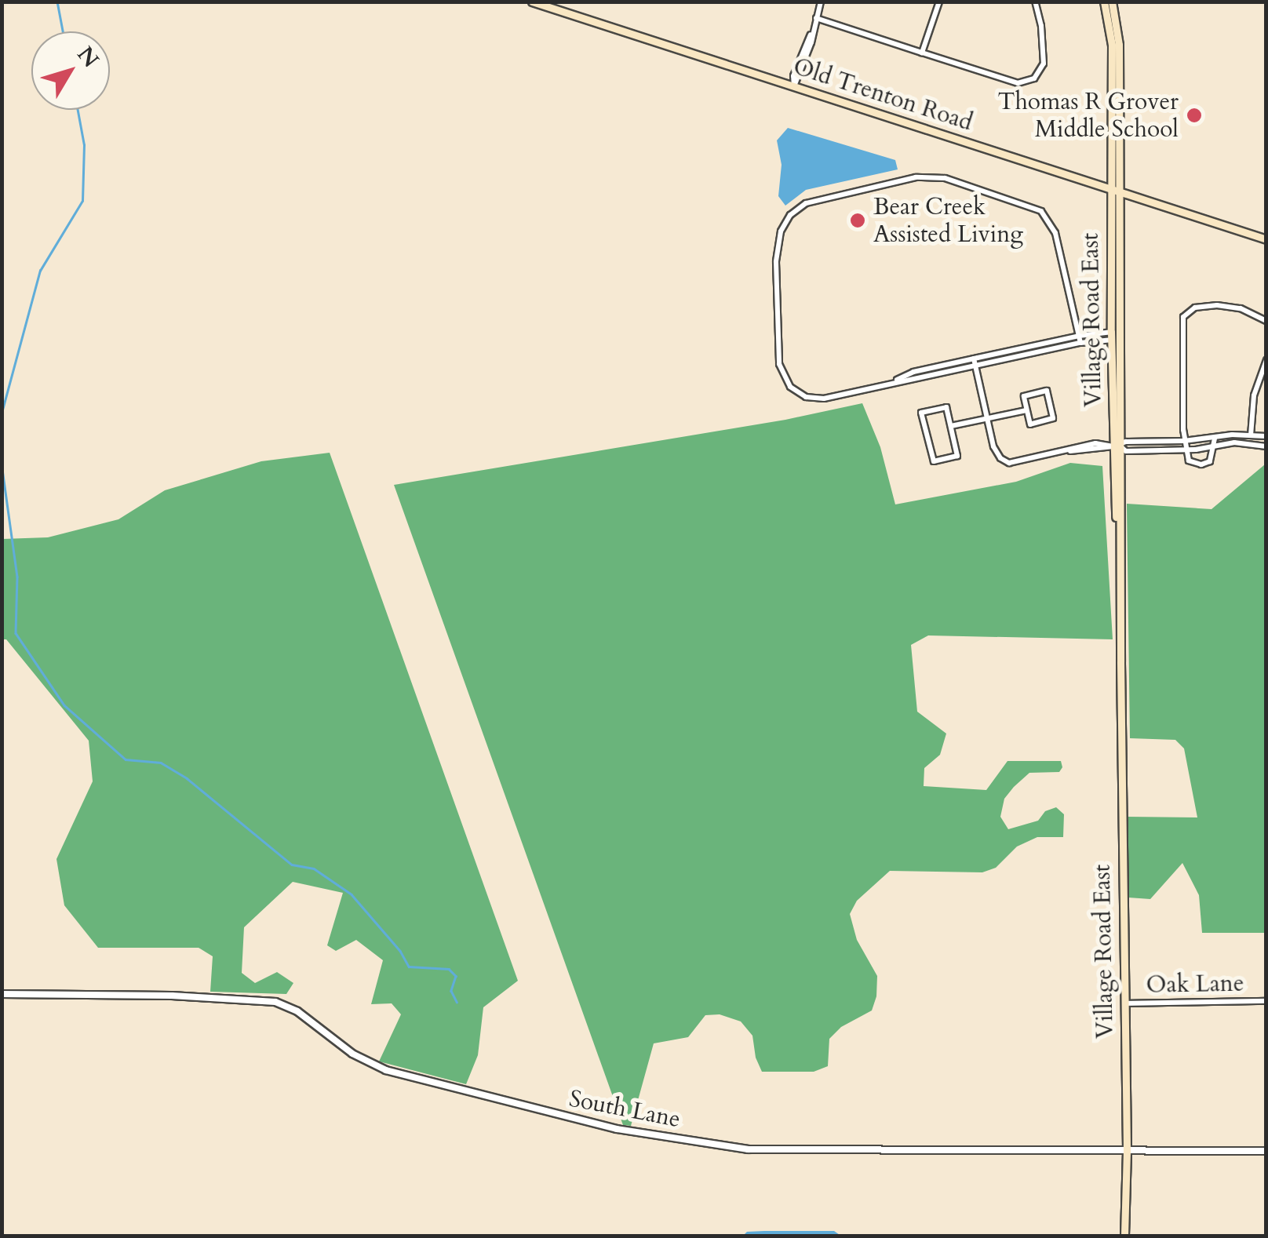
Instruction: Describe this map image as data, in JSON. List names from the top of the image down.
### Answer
{
  "streets": {
    "main road": ["Old Trenton Road", "Village Road East"],
    "street": ["Oak Lane", "South Lane"]
  },
  "crossings": [
    ["Old Trenton Road", "Village Road East"],
    ["Village Road East", "Oak Lane"],
    ["Village Road East", "South Lane"]
  ],
  "places": ["Thomas R Grover Middle School", "Bear Creek Assisted Living"],
  "north": "top right"
}
